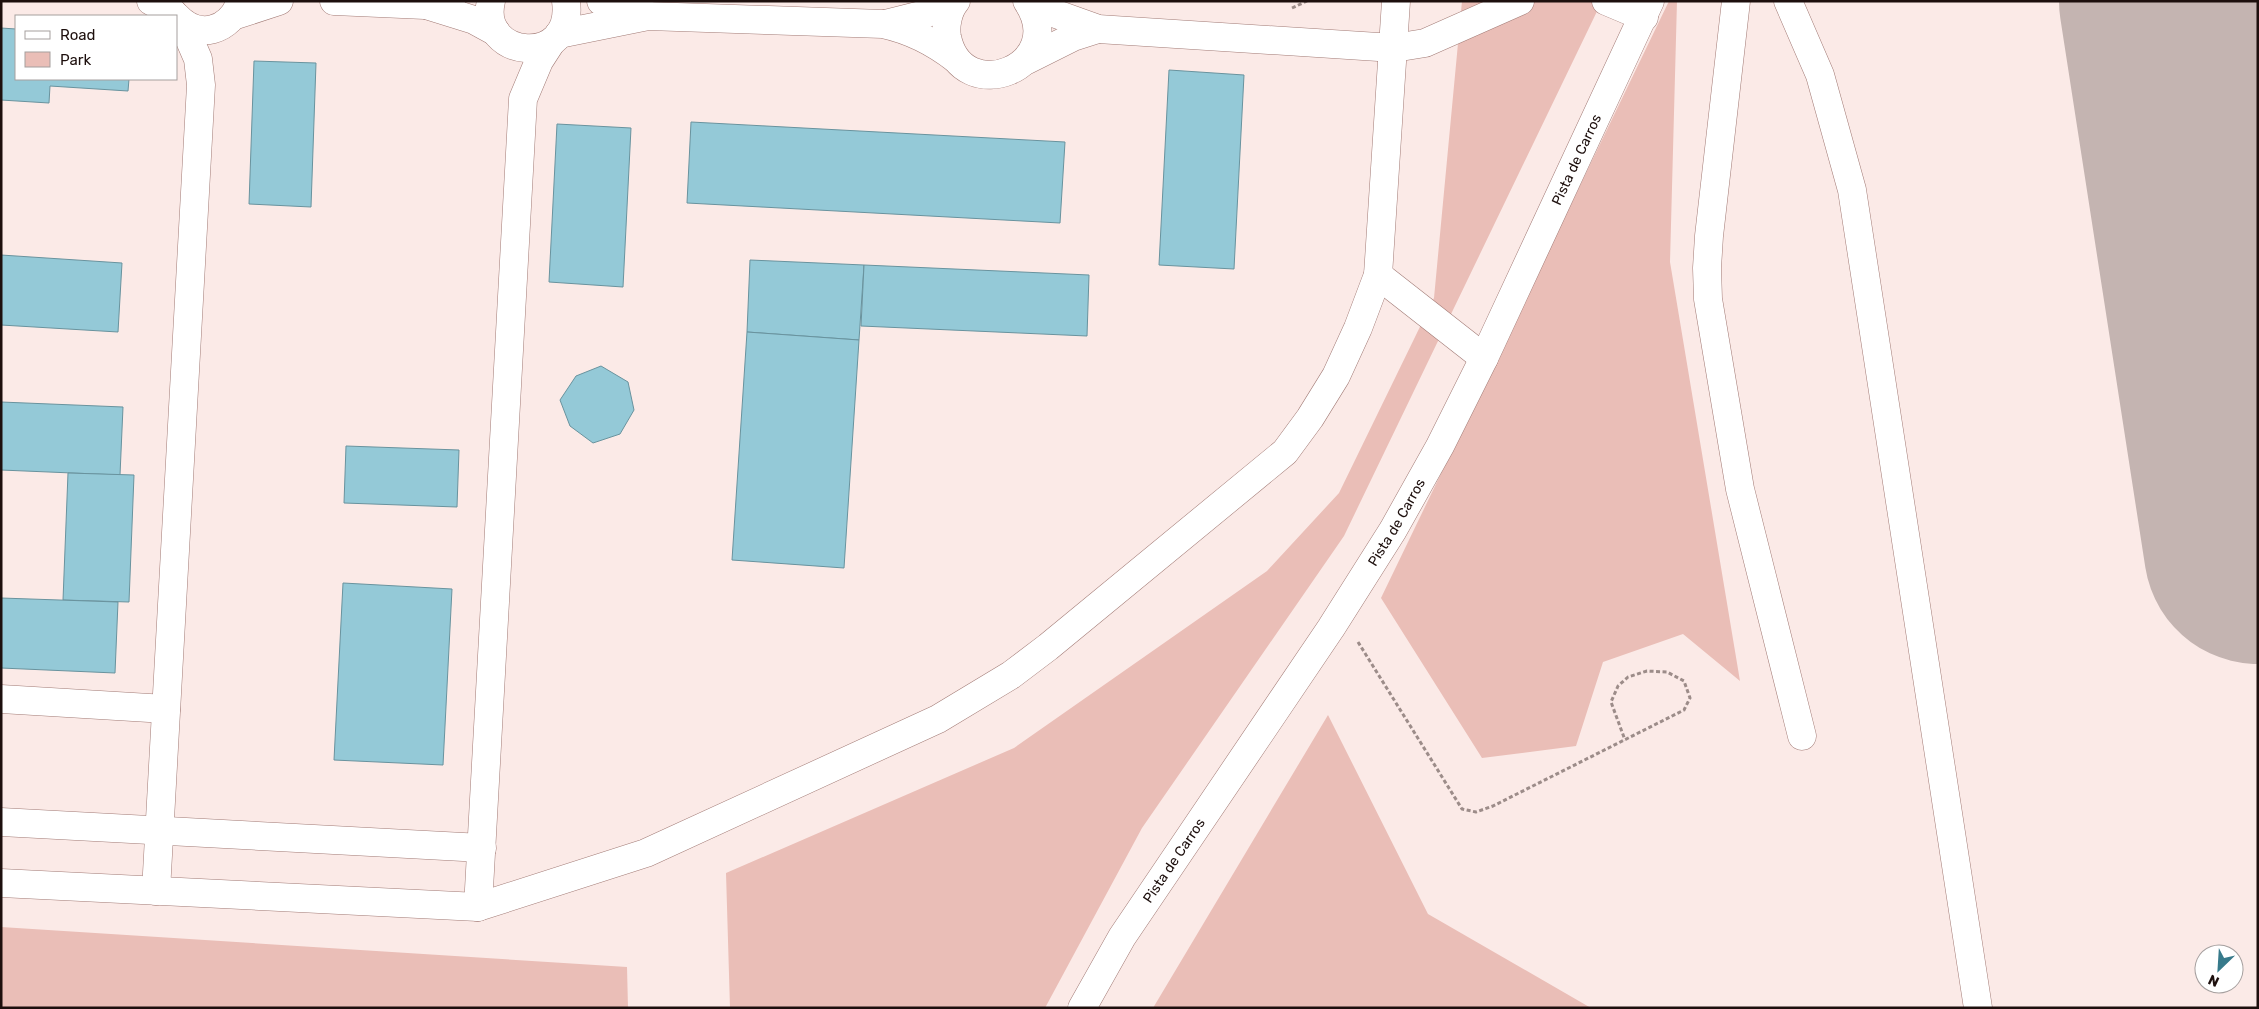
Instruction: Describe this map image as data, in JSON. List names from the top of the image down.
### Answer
{
  "streets": {
    "street": ["Pista de Carros"]
  },
  "legend": ["Road", "Park"],
  "north": "bottom left"
}
